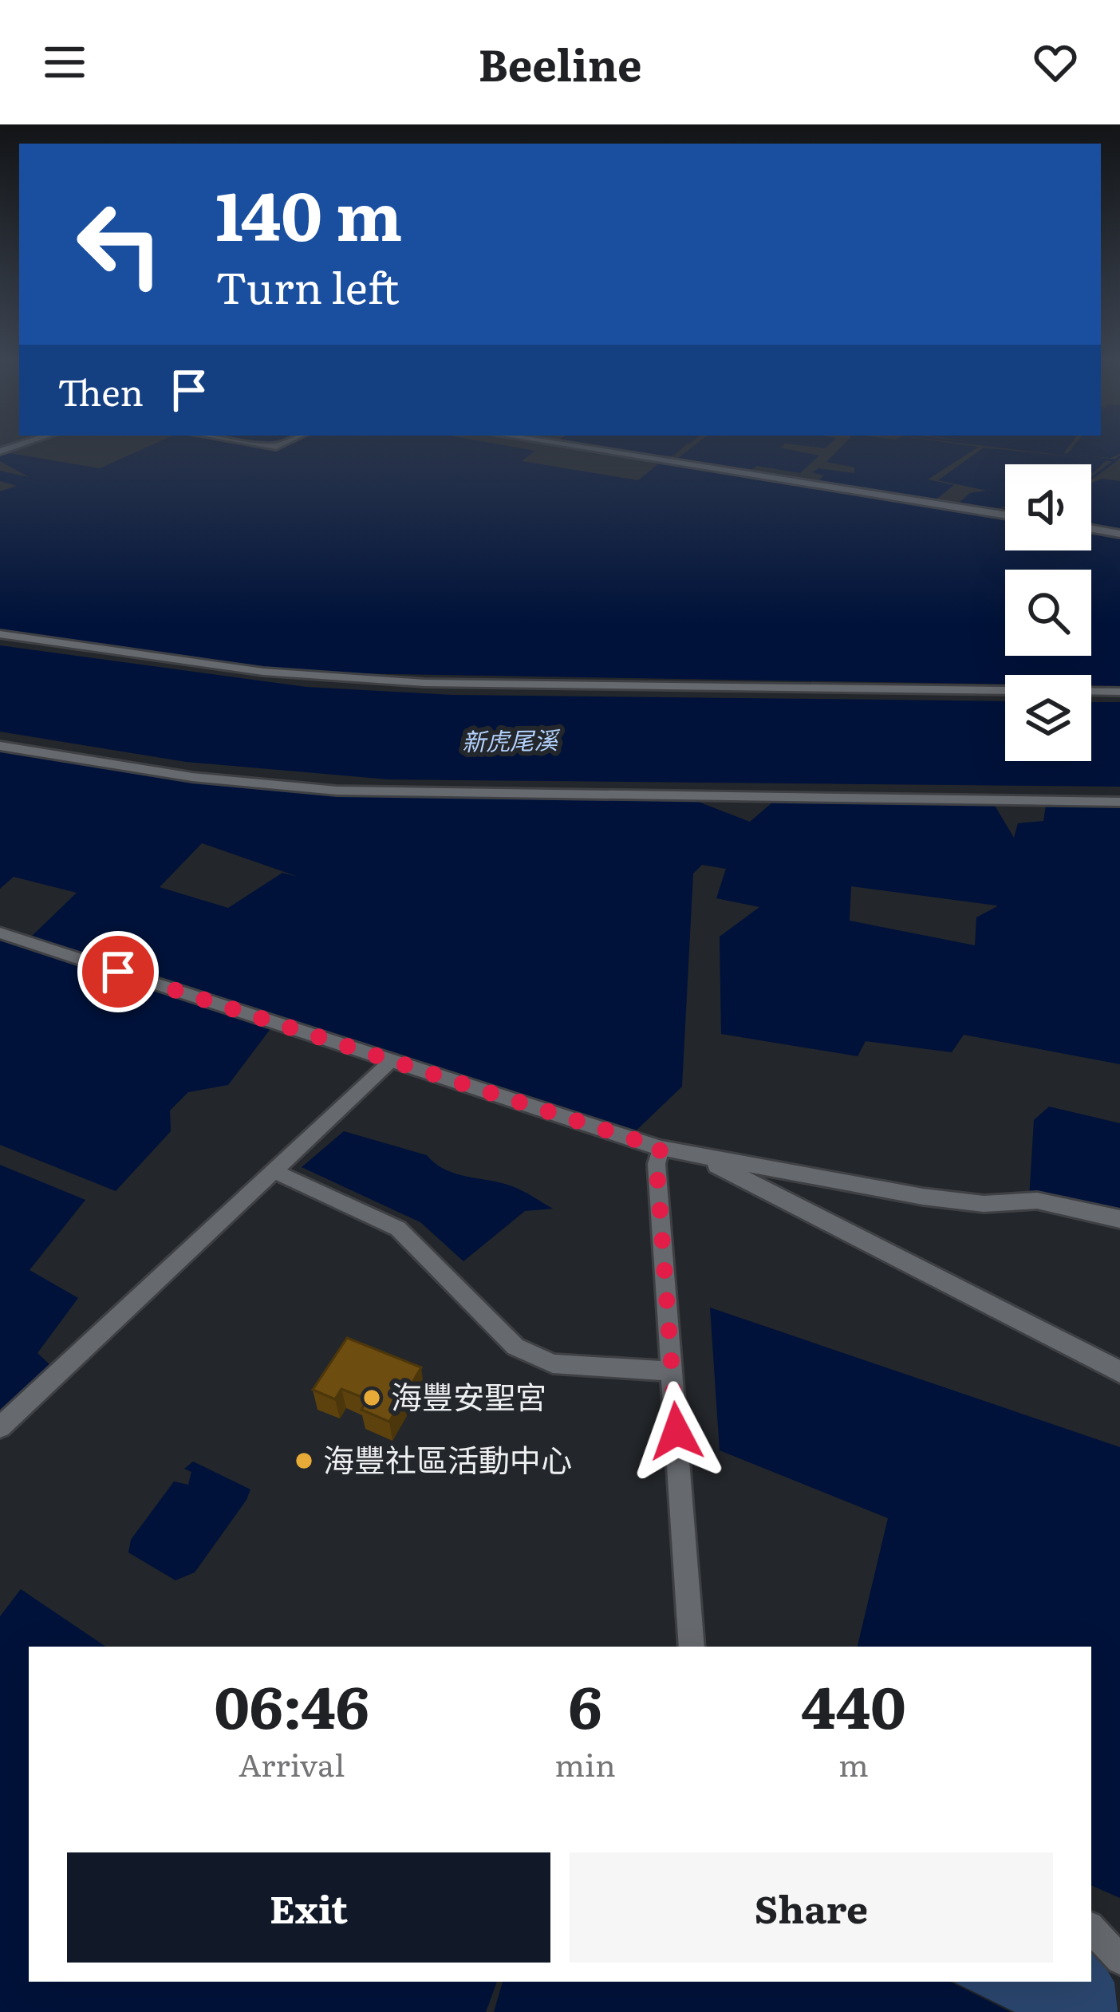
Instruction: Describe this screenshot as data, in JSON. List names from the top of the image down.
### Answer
{
  "water": ["新虎尾溪"],
  "places": ["海豐安聖宮", "海豐社區活動中心"],
  "page": {
    "header": "Beeline",
    "turn": ["140 m", "Turn left"],
    "then": "Then",
    "eta": [
      "06:46",
      "Arrival",
      "6",
      "min",
      "440",
      "m"
    ],
    "buttons": ["Exit", "Share"]
  }
}
